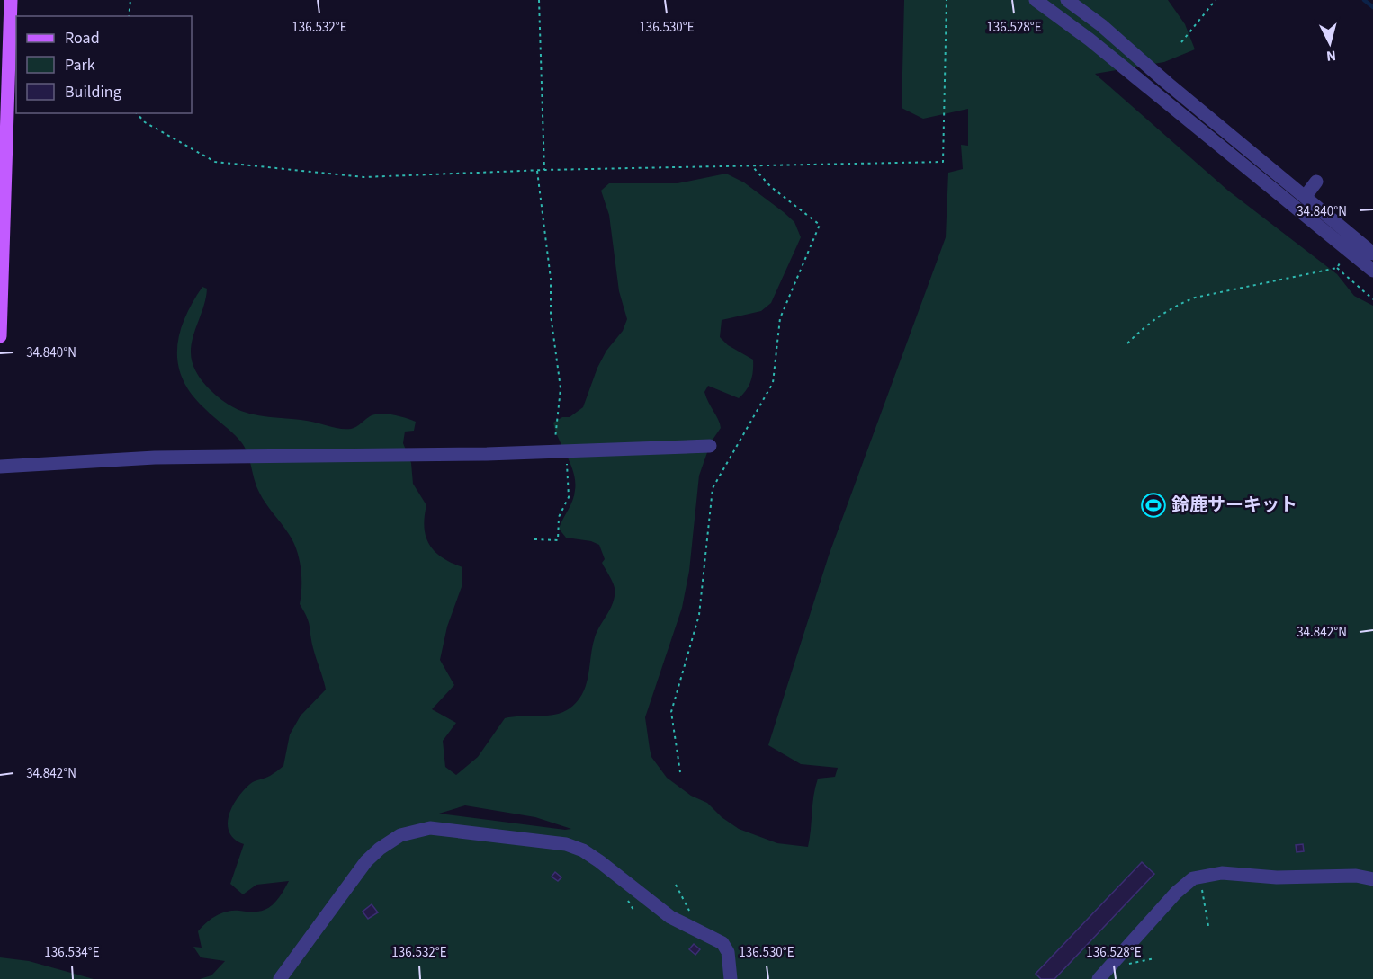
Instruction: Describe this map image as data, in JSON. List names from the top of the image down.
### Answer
{
  "places": {
    "sports": ["鈴鹿サーキット"]
  },
  "legend": ["Road", "Park", "Building"],
  "north": "bottom",
  "coordinates": [
    "136.532°E",
    "136.530°E",
    "136.528°E",
    "34.840°N",
    "34.842°N",
    "136.534°E"
  ]
}
